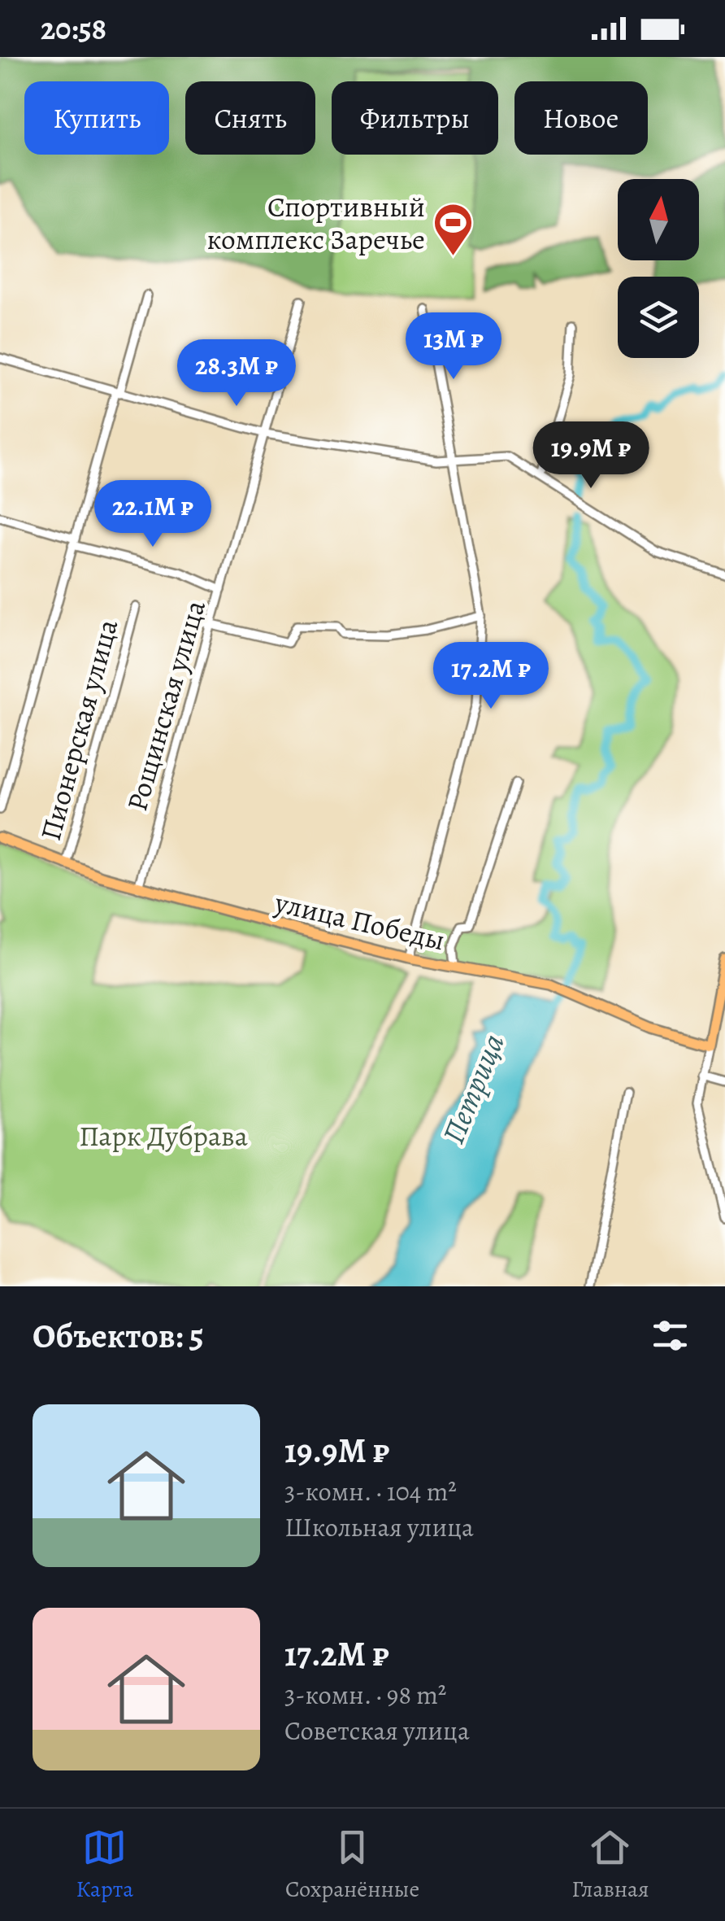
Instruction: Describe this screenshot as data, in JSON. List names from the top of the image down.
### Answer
{
  "streets": {
    "main road": ["улица Победы"],
    "street": ["Рощинская улица", "Пионерская улица"]
  },
  "crossings": [
    ["Рощинская улица", "улица Победы"],
    ["Пионерская улица", "улица Победы"]
  ],
  "water": ["Петрица"],
  "parks": ["Парк Дубрава"],
  "places": {
    "sports": ["Спортивный комплекс Заречье"]
  },
  "north": "top",
  "page": {
    "status": "20:58",
    "chip": [
      "Купить",
      "Снять",
      "Фильтры",
      "Новое"
    ],
    "price": [
      "13M ₽",
      "28.3M ₽",
      "19.9M ₽",
      "22.1M ₽",
      "17.2M ₽"
    ],
    "heading": "Объектов: 5",
    "list": [
      {
        "name": "19.9M ₽",
        "note": "3-комн. · 104 m² · Школьная улица"
      },
      {
        "name": "17.2M ₽",
        "note": "3-комн. · 98 m² · Советская улица"
      }
    ],
    "tabs": ["Карта", "Сохранённые", "Главная"]
  }
}
